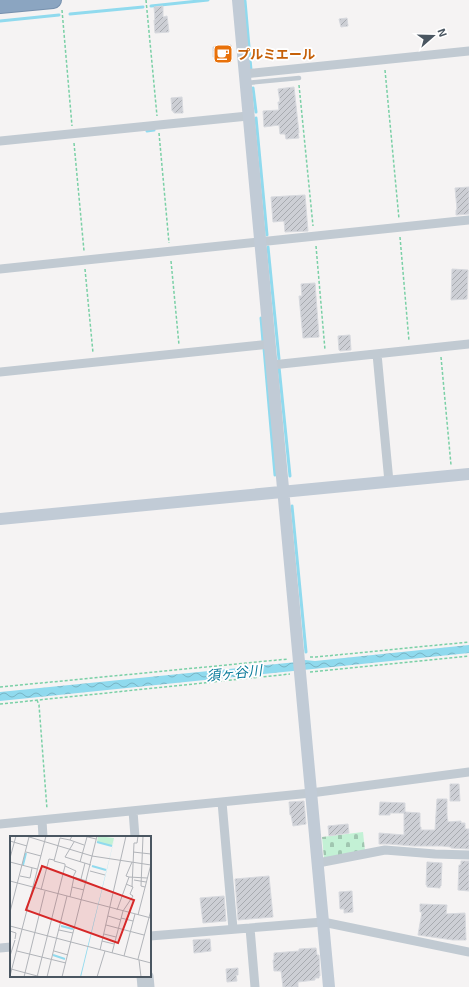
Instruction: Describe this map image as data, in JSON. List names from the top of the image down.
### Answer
{
  "water": ["須ヶ谷川"],
  "places": {
    "cafe": ["プルミエール"]
  },
  "north": "right"
}
